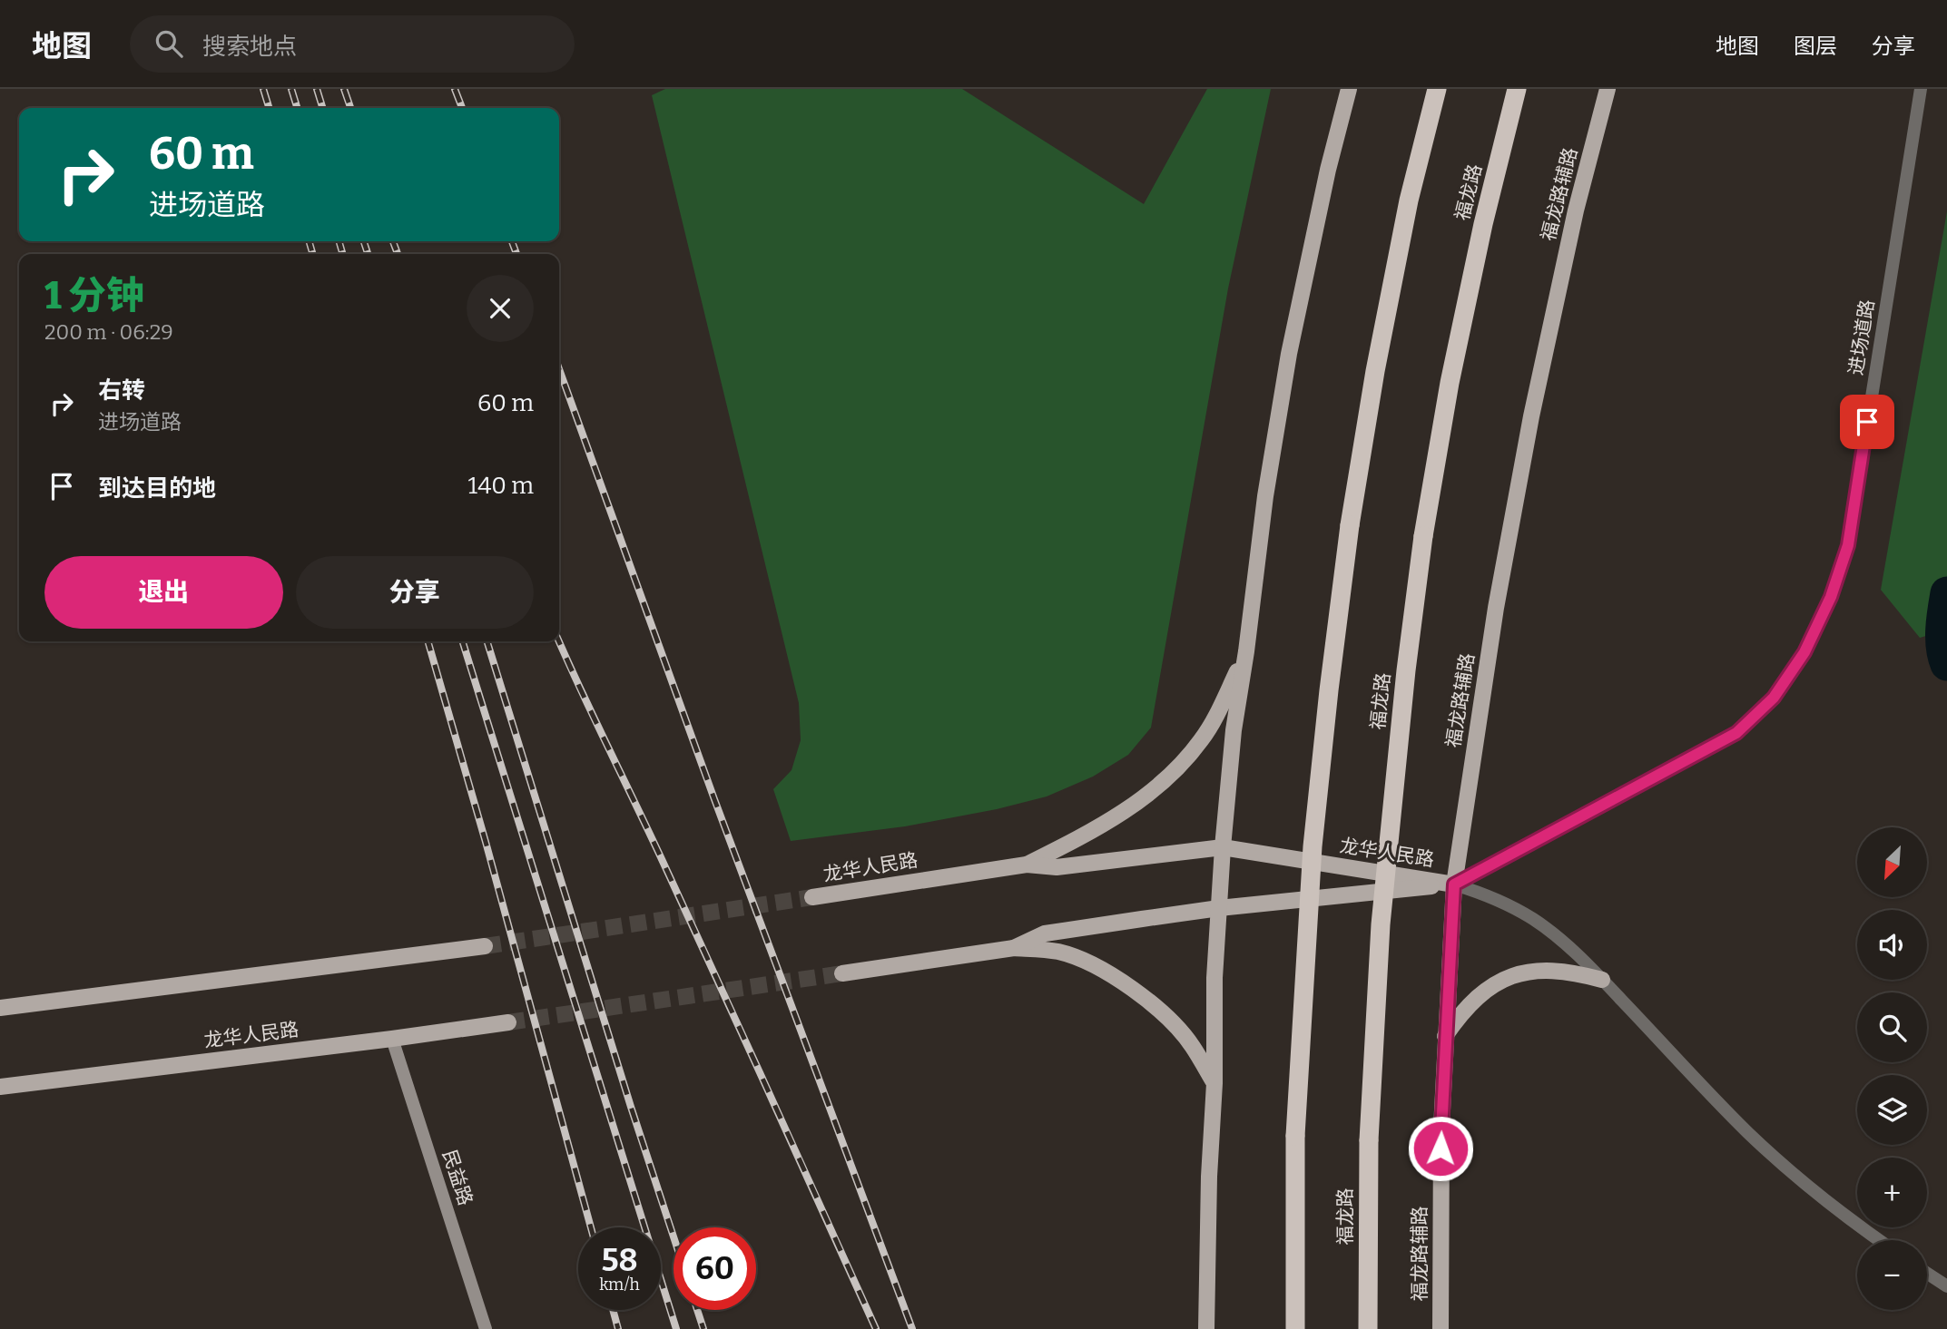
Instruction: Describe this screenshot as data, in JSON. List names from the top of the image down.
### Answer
{
  "streets": {
    "highway": ["福龙路"],
    "main road": ["福龙路辅路", "龙华人民路"],
    "street": ["进场道路", "民益路"]
  },
  "crossings": [
    ["福龙路辅路", "进场道路"],
    ["福龙路辅路", "龙华人民路"],
    ["进场道路", "龙华人民路"],
    ["龙华人民路", "民益路"]
  ],
  "north": "bottom left",
  "page": {
    "header": "地图",
    "search": "搜索地点",
    "nav": ["地图", "图层", "分享"],
    "turn": ["60 m", "进场道路"],
    "heading": ["1 分钟", "200 m · 06:29"],
    "list": [
      {
        "name": "右转",
        "note": "进场道路",
        "value": "60 m"
      },
      {
        "name": "到达目的地",
        "value": "140 m"
      }
    ],
    "buttons": ["退出", "分享"],
    "map_buttons": ["+", "−"],
    "speed": "58 km/h",
    "limit": "60"
  }
}
